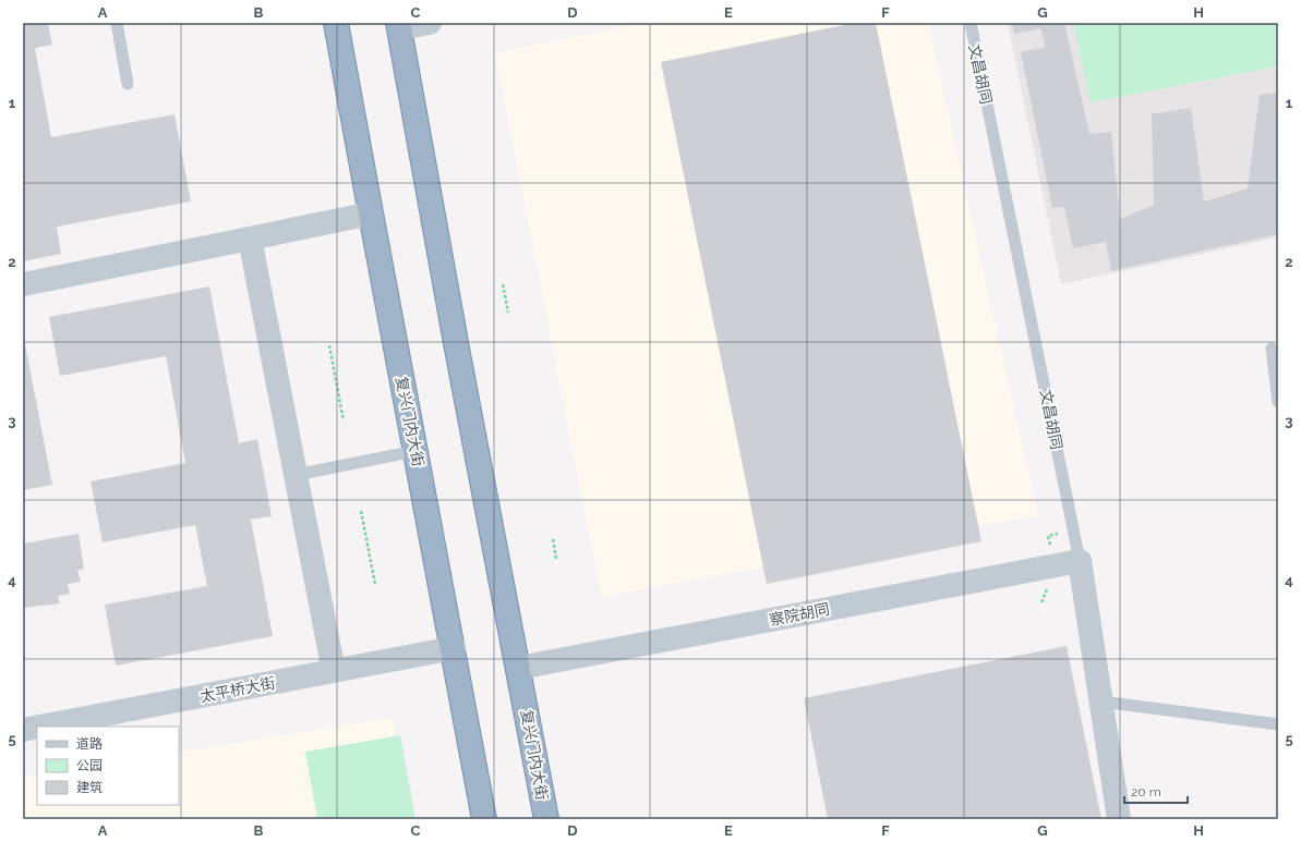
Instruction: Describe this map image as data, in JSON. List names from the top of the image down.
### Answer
{
  "streets": {
    "highway": ["复兴门内大街"],
    "street": ["文昌胡同", "察院胡同", "太平桥大街"]
  },
  "crossings": [
    ["文昌胡同", "察院胡同"],
    ["复兴门内大街", "察院胡同"],
    ["复兴门内大街", "太平桥大街"]
  ],
  "legend": ["道路", "公园", "建筑"],
  "scale_bar": "20 m",
  "grid": {
    "columns": [
      "A",
      "B",
      "C",
      "D",
      "E",
      "F",
      "G",
      "H"
    ],
    "rows": [
      "1",
      "2",
      "3",
      "4",
      "5"
    ]
  }
}
